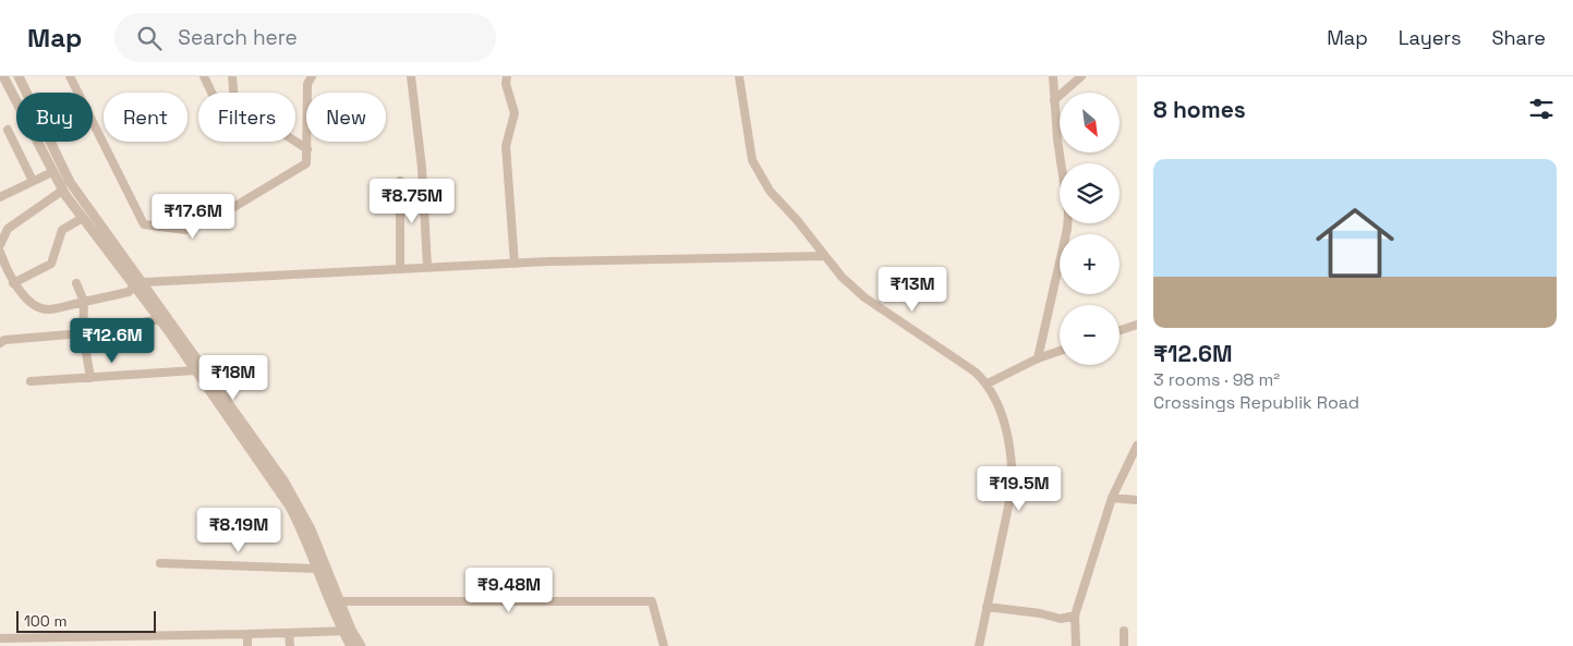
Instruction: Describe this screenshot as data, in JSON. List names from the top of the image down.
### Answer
{
  "scale_bar": "100 m",
  "north": "bottom right",
  "page": {
    "header": "Map",
    "search": "Search here",
    "nav": ["Map", "Layers", "Share"],
    "heading": "8 homes",
    "map_buttons": ["+", "−"],
    "chip": [
      "Buy",
      "Rent",
      "Filters",
      "New"
    ],
    "list": [
      {
        "name": "₹12.6M",
        "note": "3 rooms · 98 m² · Crossings Republik Road"
      }
    ],
    "price": [
      "₹8.75M",
      "₹17.6M",
      "₹13M",
      "₹12.6M",
      "₹18M",
      "₹19.5M",
      "₹8.19M",
      "₹9.48M"
    ],
    "scale": "100 m"
  }
}
